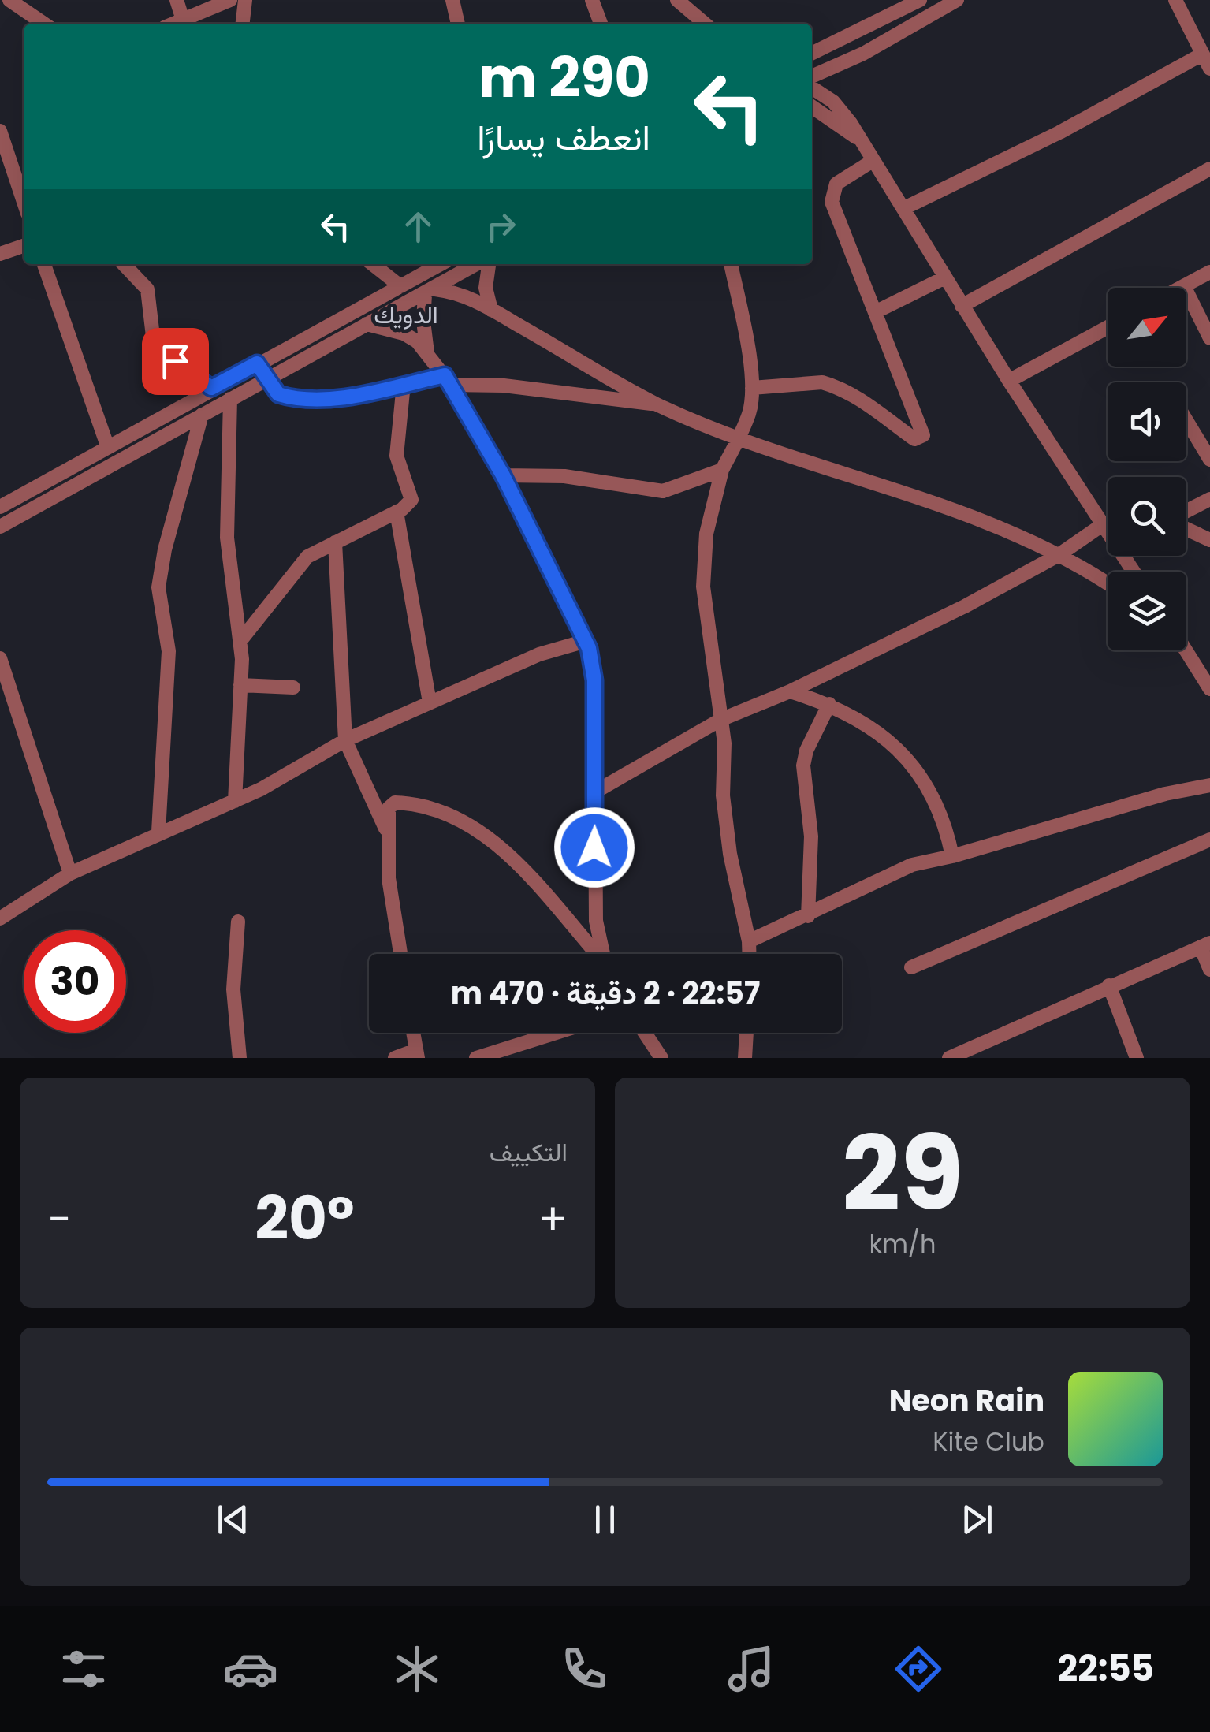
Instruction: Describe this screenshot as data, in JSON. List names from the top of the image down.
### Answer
{
  "districts": ["الدويك"],
  "north": "top right",
  "page": {
    "turn": ["290 m", "انعطف يسارًا"],
    "limit": "30",
    "trip": "22:57 · 2 دقيقة · 470 m",
    "tile": [
      ["29", "km/h"],
      "التكييف"
    ],
    "heat": ["−", "20°", "+"],
    "song": ["Neon Rain", "Kite Club"],
    "tabs": "22:55"
  }
}
